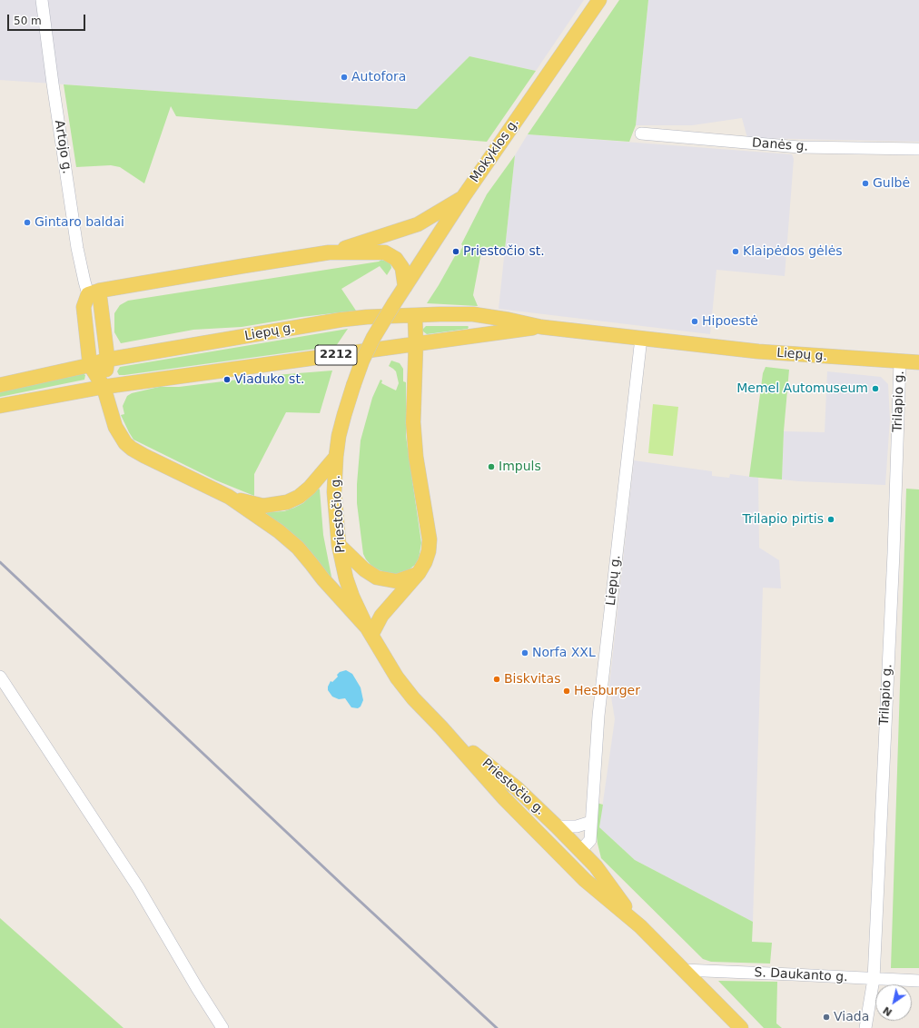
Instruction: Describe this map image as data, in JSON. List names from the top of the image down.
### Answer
{
  "streets": {
    "main road": [
      "Mokyklos g.",
      "Liepų g.",
      "2212",
      "Priestočio g."
    ],
    "street": [
      "Danės g.",
      "Artojo g.",
      "Trilapio g.",
      "S. Daukanto g."
    ]
  },
  "crossings": [
    ["Mokyklos g.", "Priestočio g."],
    ["Liepų g.", "Trilapio g."],
    ["Liepų g.", "Priestočio g."],
    ["Trilapio g.", "S. Daukanto g."],
    ["Priestočio g.", "S. Daukanto g."]
  ],
  "places": [
    "Autofora",
    "Gulbė",
    "Gintaro baldai",
    "Priestočio st.",
    "Klaipėdos gėlės",
    "Hipoestė",
    "Viaduko st.",
    "Memel Automuseum",
    "Impuls",
    "Trilapio pirtis",
    "Norfa XXL",
    "Biskvitas",
    "Hesburger",
    "Viada"
  ],
  "scale_bar": "50 m",
  "north": "bottom left"
}
